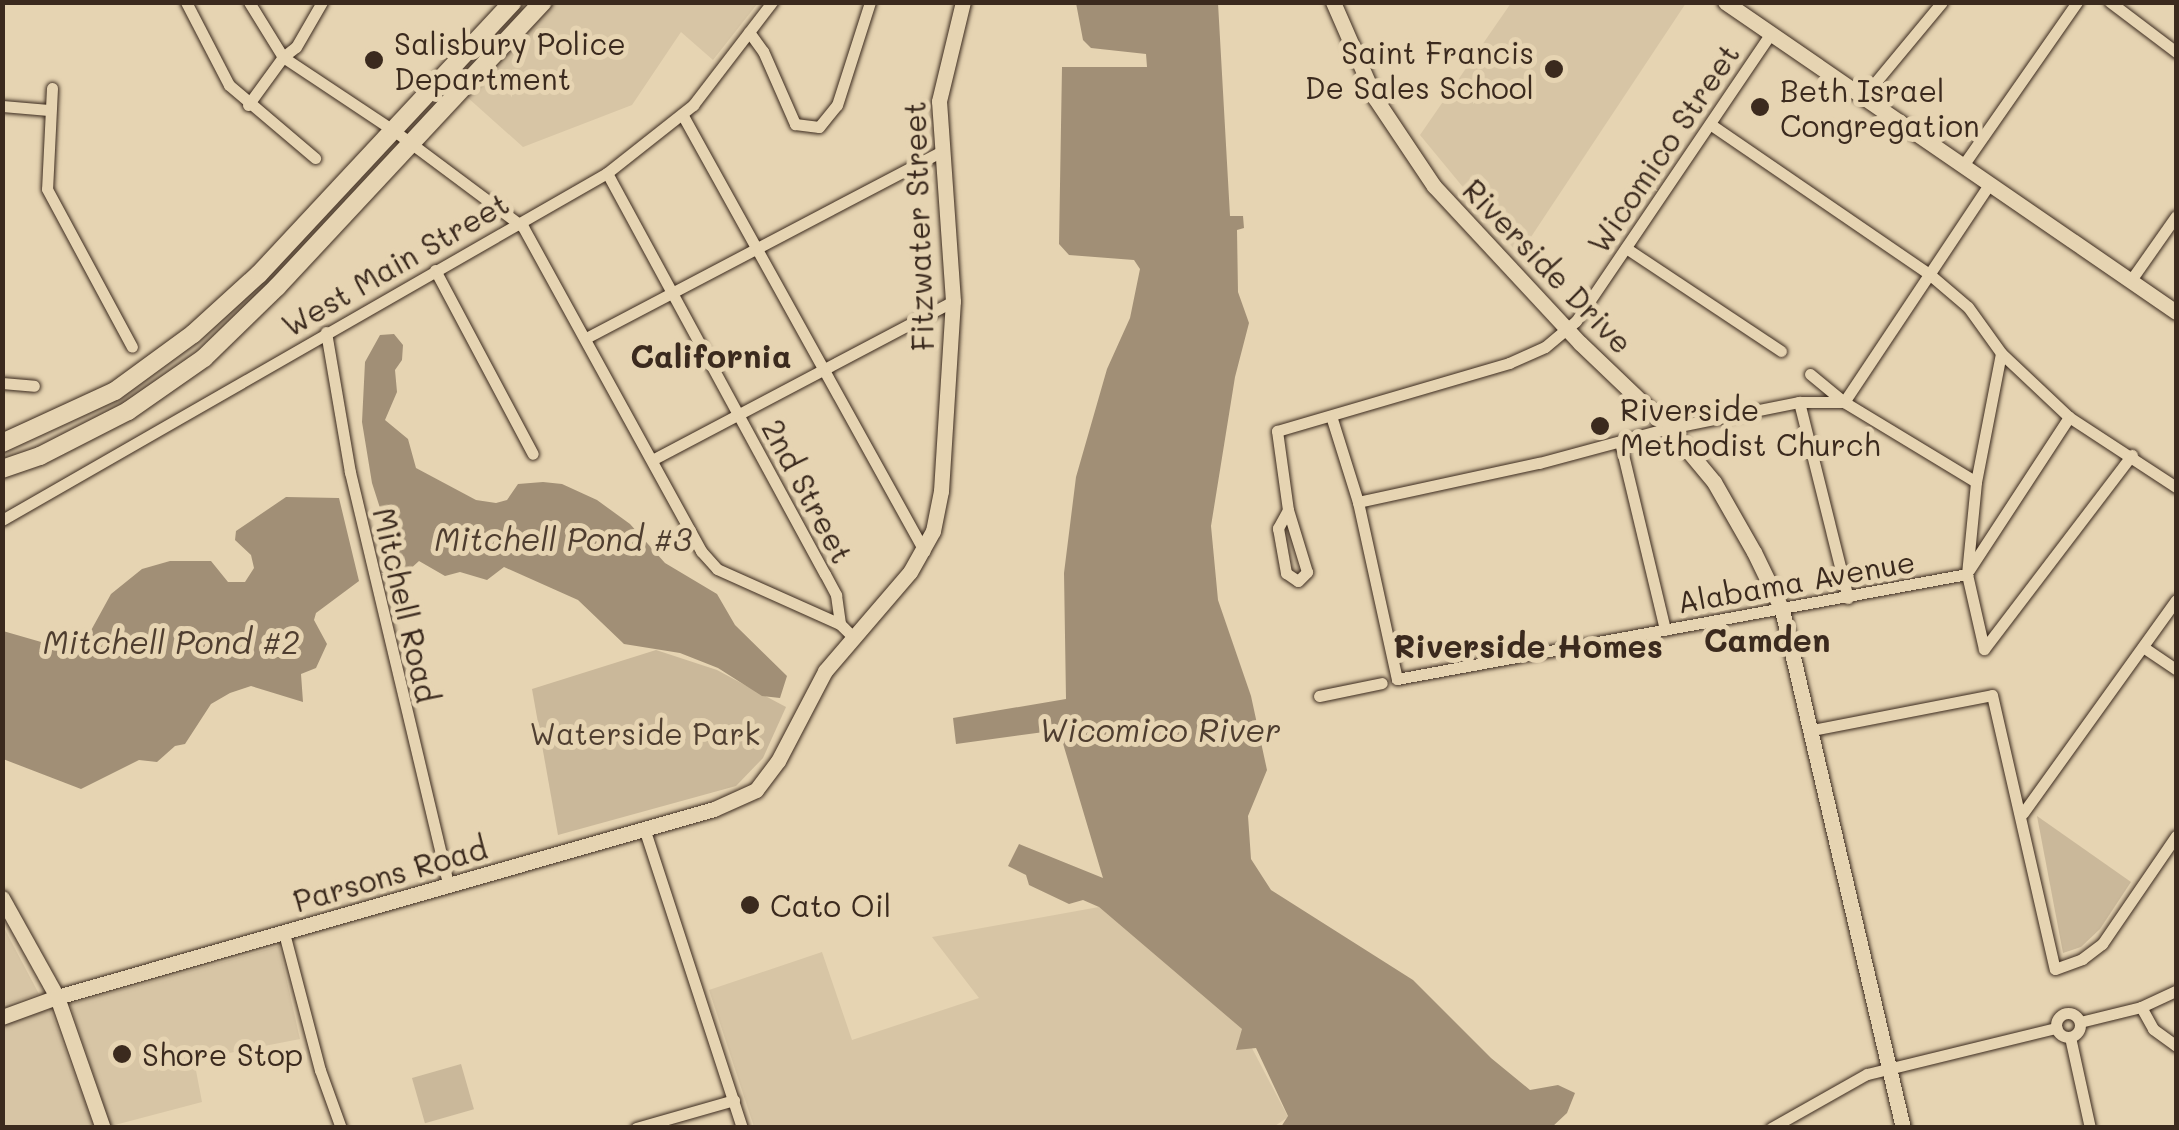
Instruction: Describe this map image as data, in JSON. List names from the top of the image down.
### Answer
{
  "streets": {
    "street": [
      "Wicomico Street",
      "Fitzwater Street",
      "West Main Street",
      "Riverside Drive",
      "2nd Street",
      "Alabama Avenue",
      "Mitchell Road",
      "Parsons Road"
    ]
  },
  "crossings": [
    ["Wicomico Street", "Riverside Drive"],
    ["Fitzwater Street", "Parsons Road"],
    ["West Main Street", "2nd Street"],
    ["West Main Street", "Mitchell Road"],
    ["Riverside Drive", "Alabama Avenue"],
    ["Mitchell Road", "Parsons Road"]
  ],
  "districts": ["California", "Camden", "Riverside Homes"],
  "water": ["Mitchell Pond #3", "Mitchell Pond #2", "Wicomico River"],
  "parks": ["Waterside Park"],
  "places": [
    "Salisbury Police Department",
    "Saint Francis De Sales School",
    "Beth Israel Congregation",
    "Riverside Methodist Church",
    "Cato Oil",
    "Shore Stop"
  ]
}
